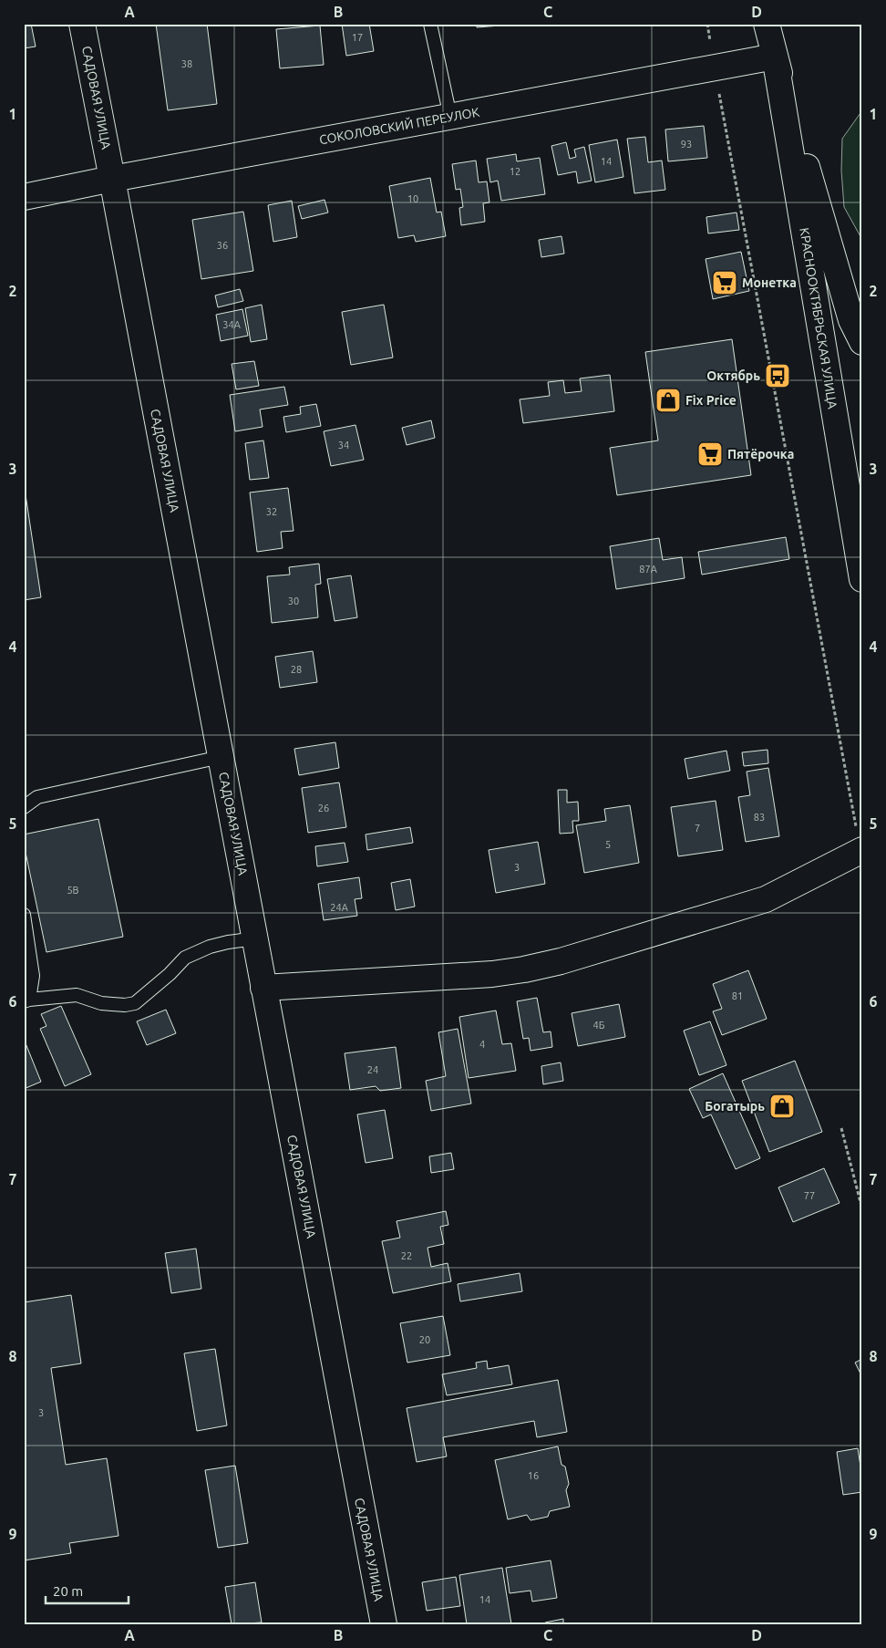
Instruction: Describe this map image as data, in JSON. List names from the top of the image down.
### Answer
{
  "streets": {
    "street": ["САДОВАЯ УЛИЦА", "СОКОЛОВСКИЙ ПЕРЕУЛОК", "КРАСНООКТЯБРЬСКАЯ УЛИЦА"]
  },
  "crossings": [
    ["САДОВАЯ УЛИЦА", "СОКОЛОВСКИЙ ПЕРЕУЛОК"],
    ["СОКОЛОВСКИЙ ПЕРЕУЛОК", "КРАСНООКТЯБРЬСКАЯ УЛИЦА"]
  ],
  "places": {
    "supermarket": ["Монетка", "Пятёрочка"],
    "bus stop": ["Октябрь"],
    "shop": ["Fix Price", "Богатырь"]
  },
  "house_numbers": [
    "17",
    "38",
    "93",
    "14",
    "12",
    "10",
    "36",
    "34А",
    "34",
    "32",
    "87А",
    "30",
    "28",
    "26",
    "83",
    "7",
    "5",
    "3",
    "5В",
    "24А",
    "81",
    "4Б",
    "4",
    "24",
    "77",
    "22",
    "20",
    "3",
    "16",
    "14"
  ],
  "scale_bar": "20 m",
  "grid": {
    "columns": [
      "A",
      "B",
      "C",
      "D"
    ],
    "rows": [
      "1",
      "2",
      "3",
      "4",
      "5",
      "6",
      "7",
      "8",
      "9"
    ]
  }
}
